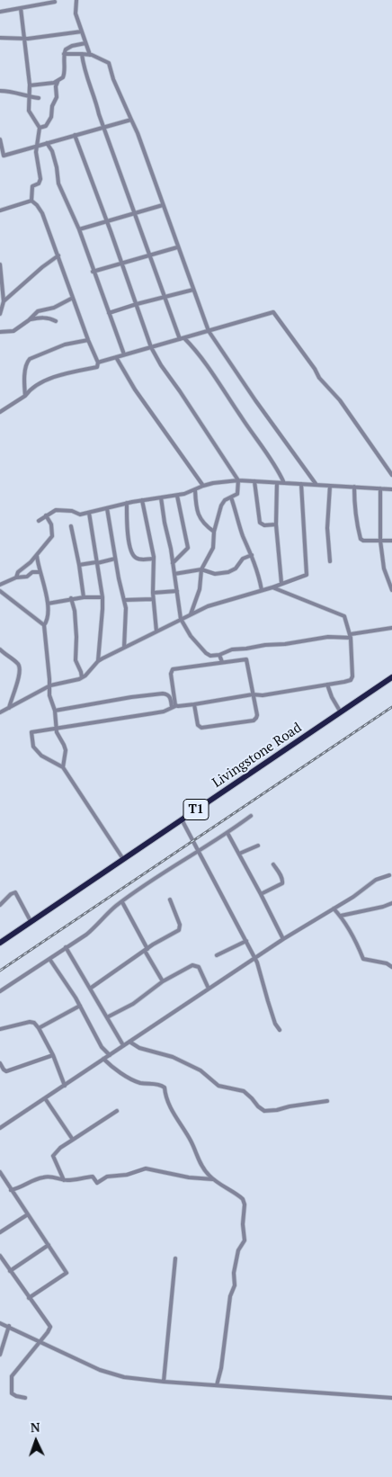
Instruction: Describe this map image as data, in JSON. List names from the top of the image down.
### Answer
{
  "streets": {
    "highway": ["Livingstone Road", "T1"]
  },
  "north": "top"
}
